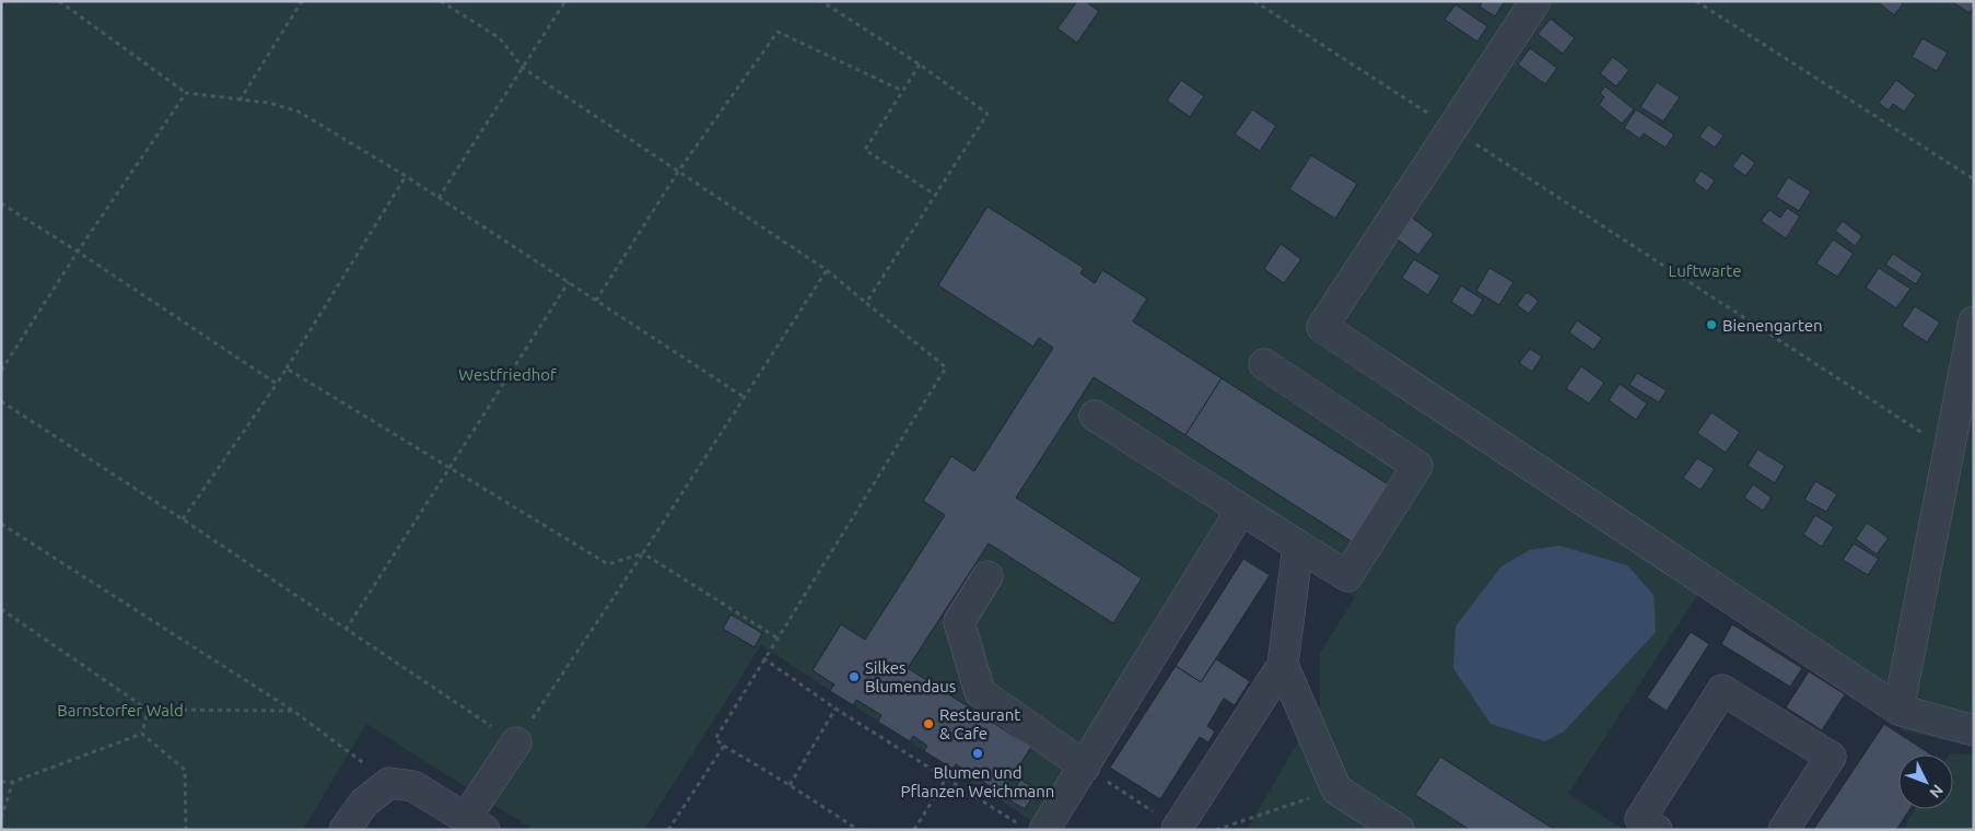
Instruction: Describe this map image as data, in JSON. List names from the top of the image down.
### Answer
{
  "parks": ["Luftwarte", "Westfriedhof", "Barnstorfer Wald"],
  "places": [
    "Bienengarten",
    "Silkes Blumendaus",
    "Restaurant & Cafe",
    "Blumen und Pflanzen Weichmann"
  ],
  "north": "bottom right"
}
